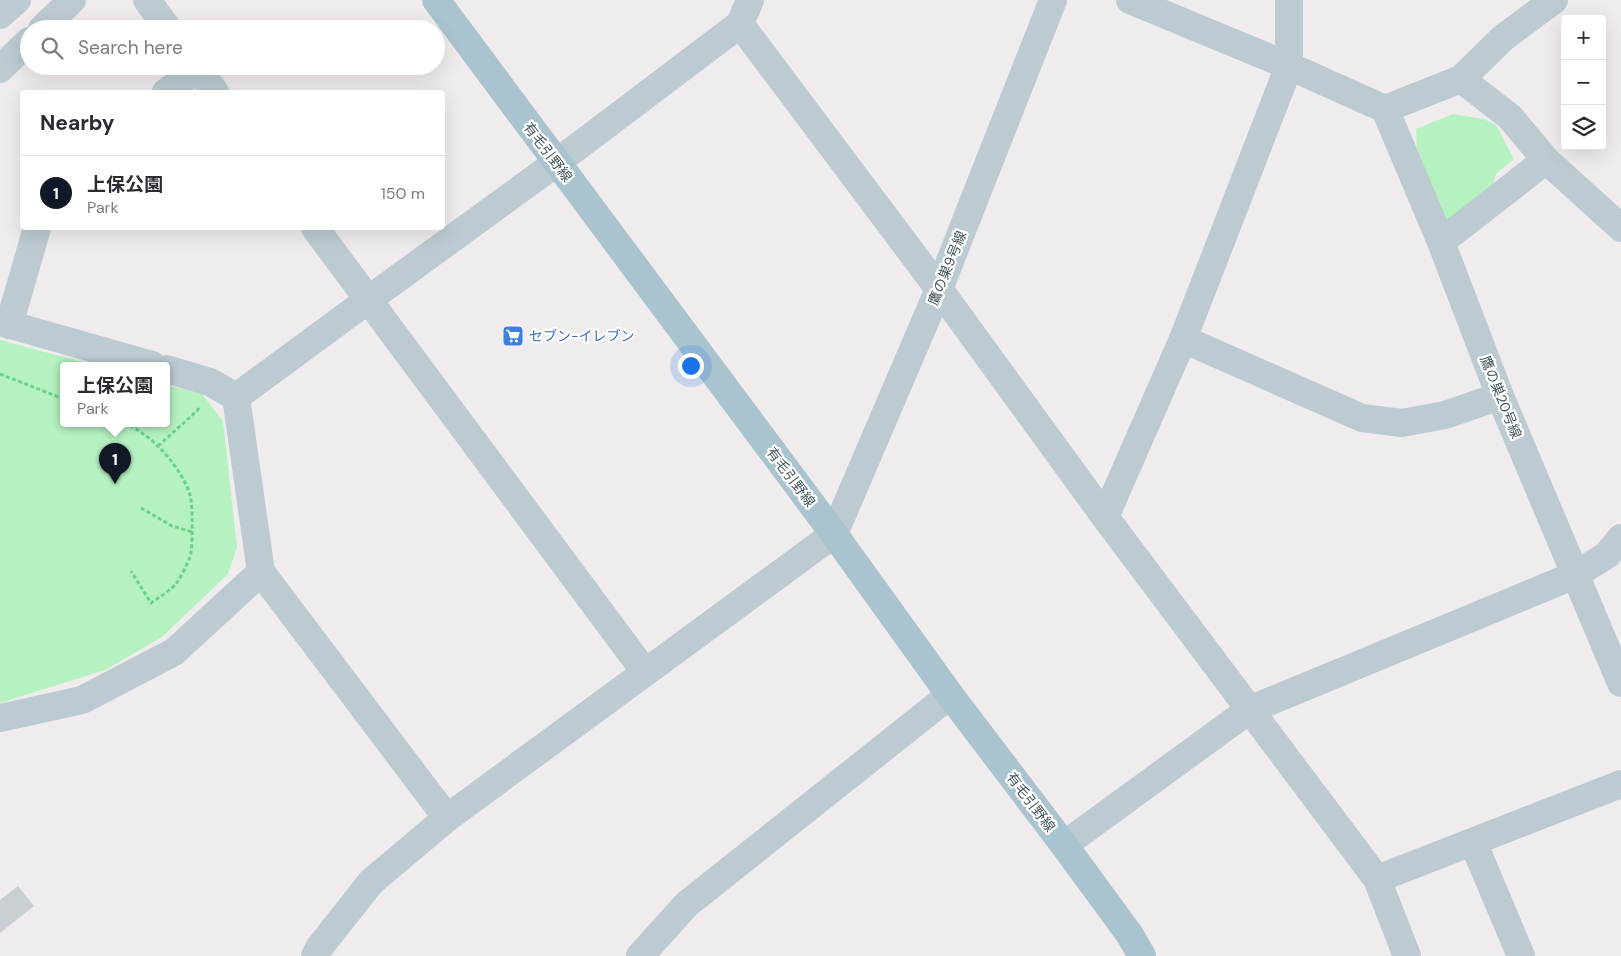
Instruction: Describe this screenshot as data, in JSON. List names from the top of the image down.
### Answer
{
  "streets": {
    "main road": ["有毛引野線"],
    "street": ["鷹の巣9号線", "鷹の巣20号線"]
  },
  "crossings": [
    ["有毛引野線", "鷹の巣9号線"]
  ],
  "places": {
    "supermarket": ["セブン-イレブン"]
  },
  "page": {
    "map_buttons": ["+", "−"],
    "search": "Search here",
    "heading": "Nearby",
    "list": [
      {
        "mark": "1",
        "name": "上保公園",
        "note": "Park",
        "value": "150 m"
      }
    ],
    "popup": ["上保公園", "Park"],
    "pins": "1"
  }
}
